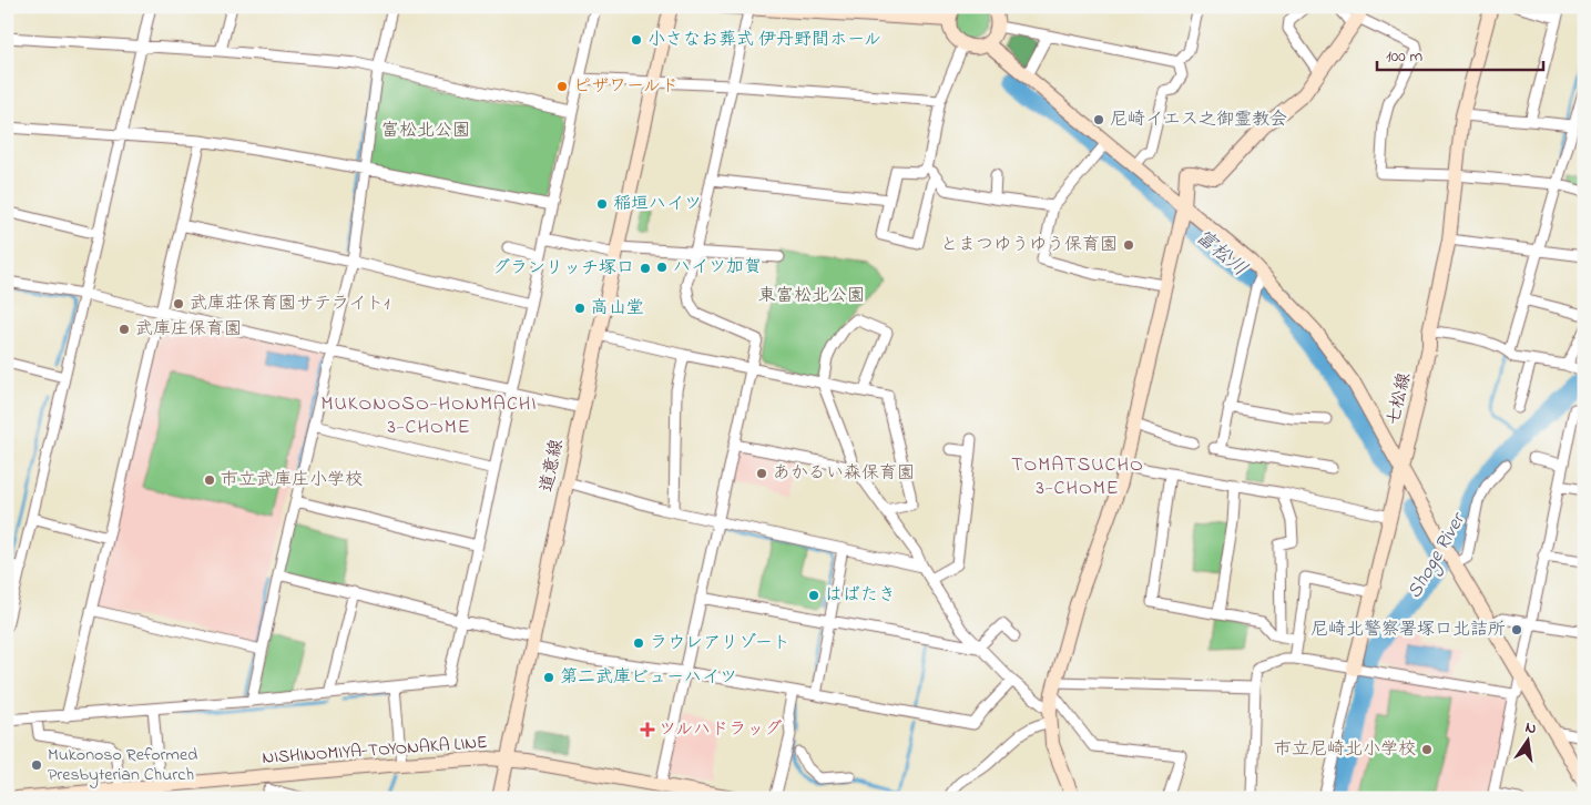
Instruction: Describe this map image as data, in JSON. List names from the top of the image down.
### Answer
{
  "streets": {
    "street": ["七松線", "道意線", "NISHINOMIYA-TOYONAKA LINE"]
  },
  "crossings": [
    ["道意線", "NISHINOMIYA-TOYONAKA LINE"]
  ],
  "districts": ["MUKONOSO-HONMACHI 3-CHOME", "TOMATSUCHO 3-CHOME"],
  "water": ["富松川", "Shoge River"],
  "parks": ["富松北公園", "東富松北公園"],
  "places": {
    "other": [
      "小さなお葬式 伊丹野間ホール",
      "ピザワールド",
      "尼崎イエス之御霊教会",
      "稲垣ハイツ",
      "とまつゆうゆう保育園",
      "ハイツ加賀",
      "グランリッチ塚口",
      "武庫荘保育園サテライト1",
      "高山堂",
      "武庫庄保育園",
      "あかるい森保育園",
      "市立武庫庄小学校",
      "はばたき",
      "尼崎北警察署塚口北詰所",
      "ラウレアリゾート",
      "第二武庫ビューハイツ",
      "市立尼崎北小学校",
      "Mukonoso Reformed Presbyterian Church"
    ],
    "health": ["ツルハドラッグ"]
  },
  "scale_bar": "100 m",
  "north": "top"
}
